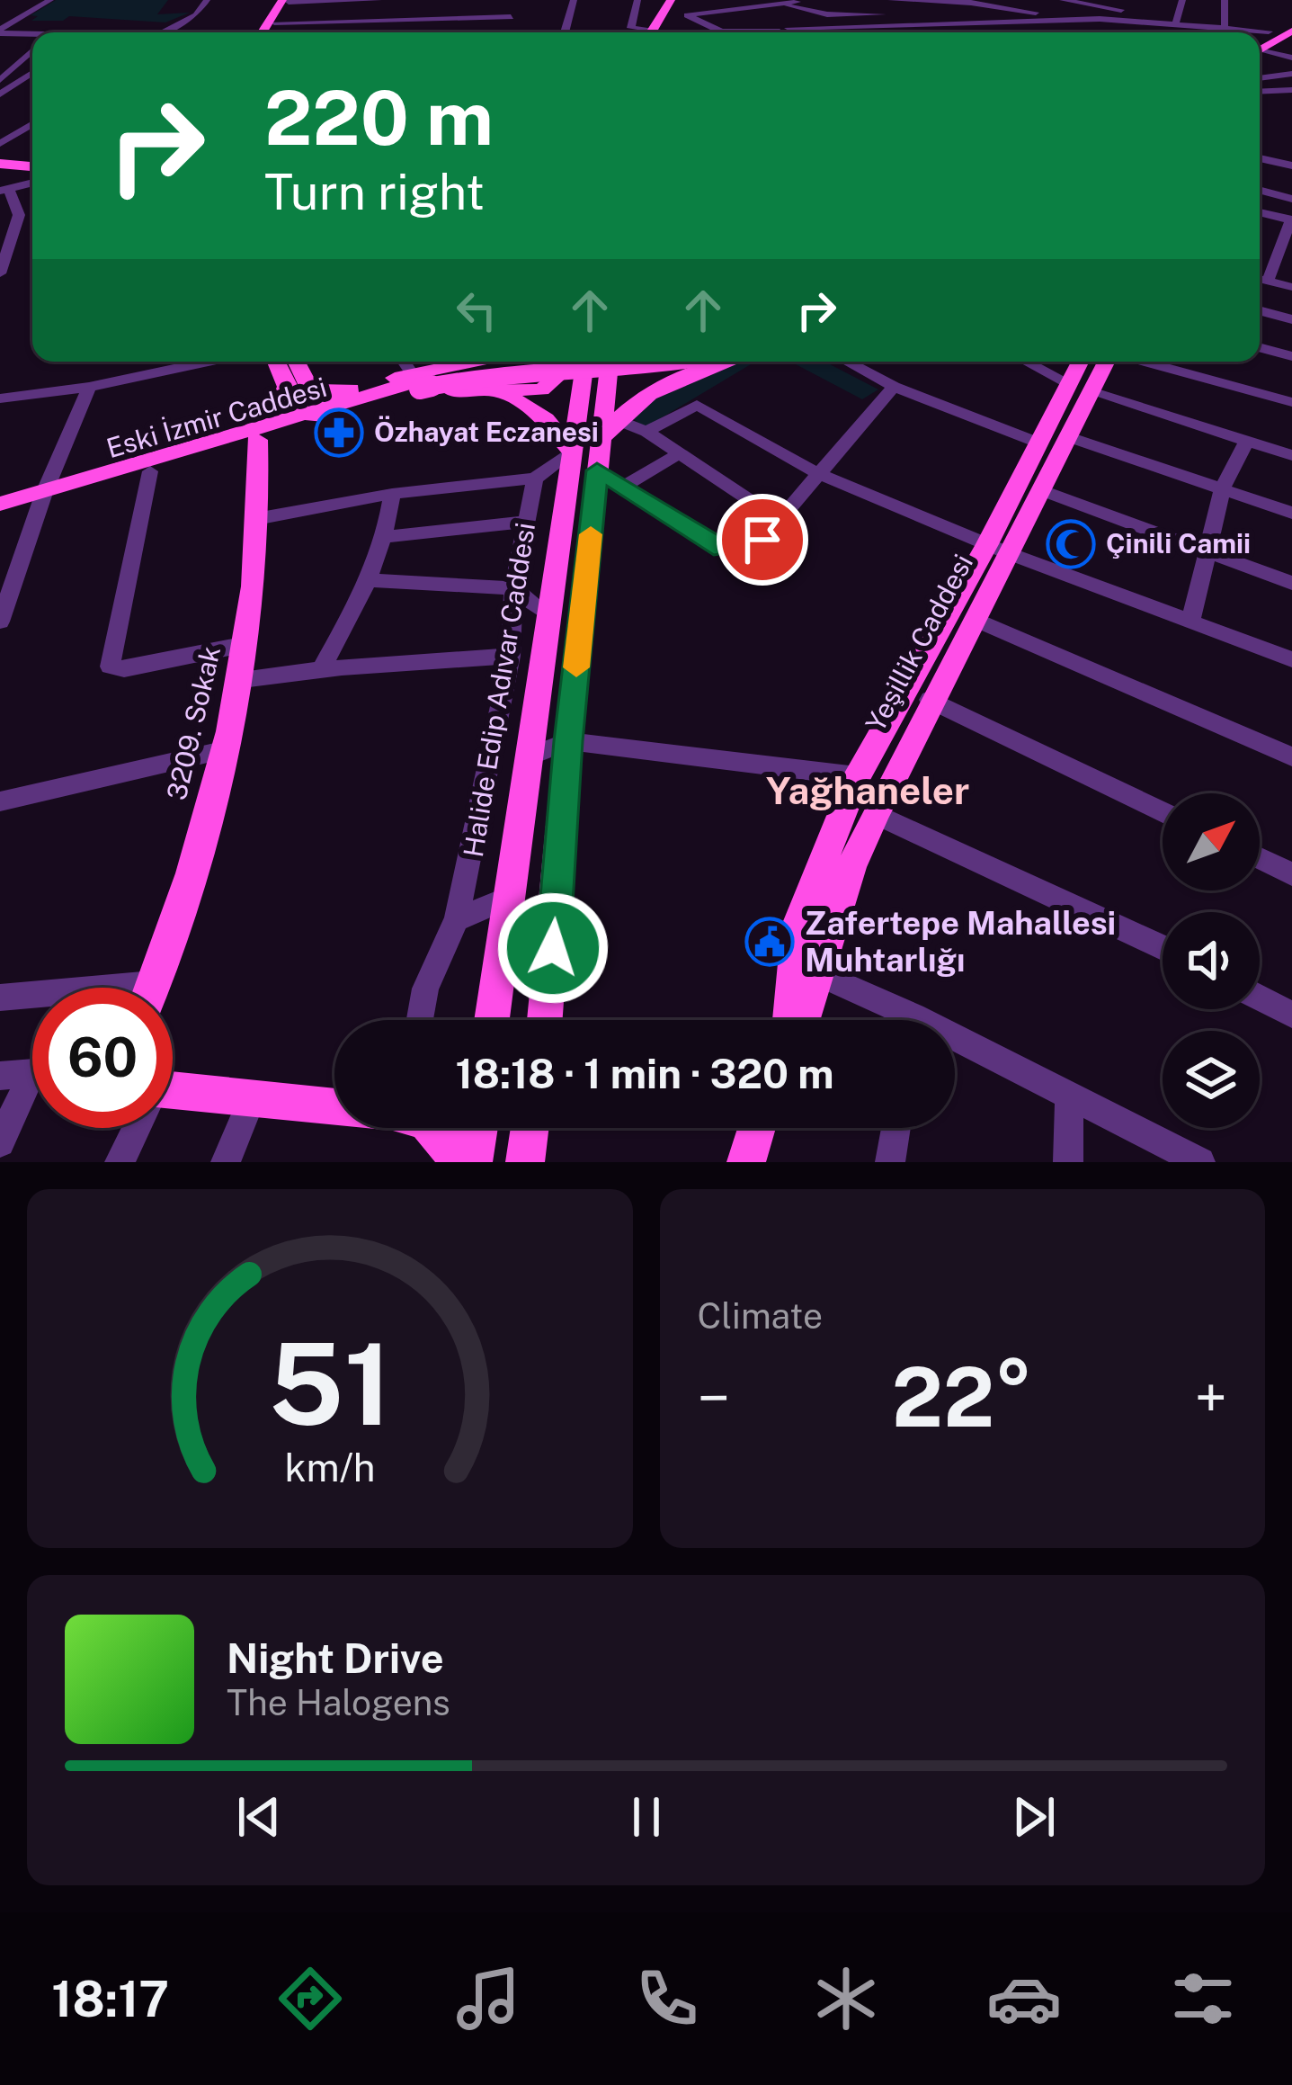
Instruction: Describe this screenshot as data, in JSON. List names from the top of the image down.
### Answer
{
  "streets": {
    "main road": [
      "Eski İzmir Caddesi",
      "Yeşillik Caddesi",
      "Halide Edip Adıvar Caddesi",
      "3209. Sokak"
    ]
  },
  "crossings": [
    ["Eski İzmir Caddesi", "3209. Sokak"]
  ],
  "districts": ["Yağhaneler"],
  "places": {
    "pharmacy": ["Özhayat Eczanesi"],
    "mosque": ["Çinili Camii"],
    "public building": ["Zafertepe Mahallesi Muhtarlığı"]
  },
  "north": "top right",
  "page": {
    "turn": ["220 m", "Turn right"],
    "limit": "60",
    "trip": "18:18 · 1 min · 320 m",
    "tile": "Climate",
    "heat": ["−", "22°", "+"],
    "song": ["Night Drive", "The Halogens"],
    "tabs": "18:17",
    "gauge": ["51", "km/h"]
  }
}
